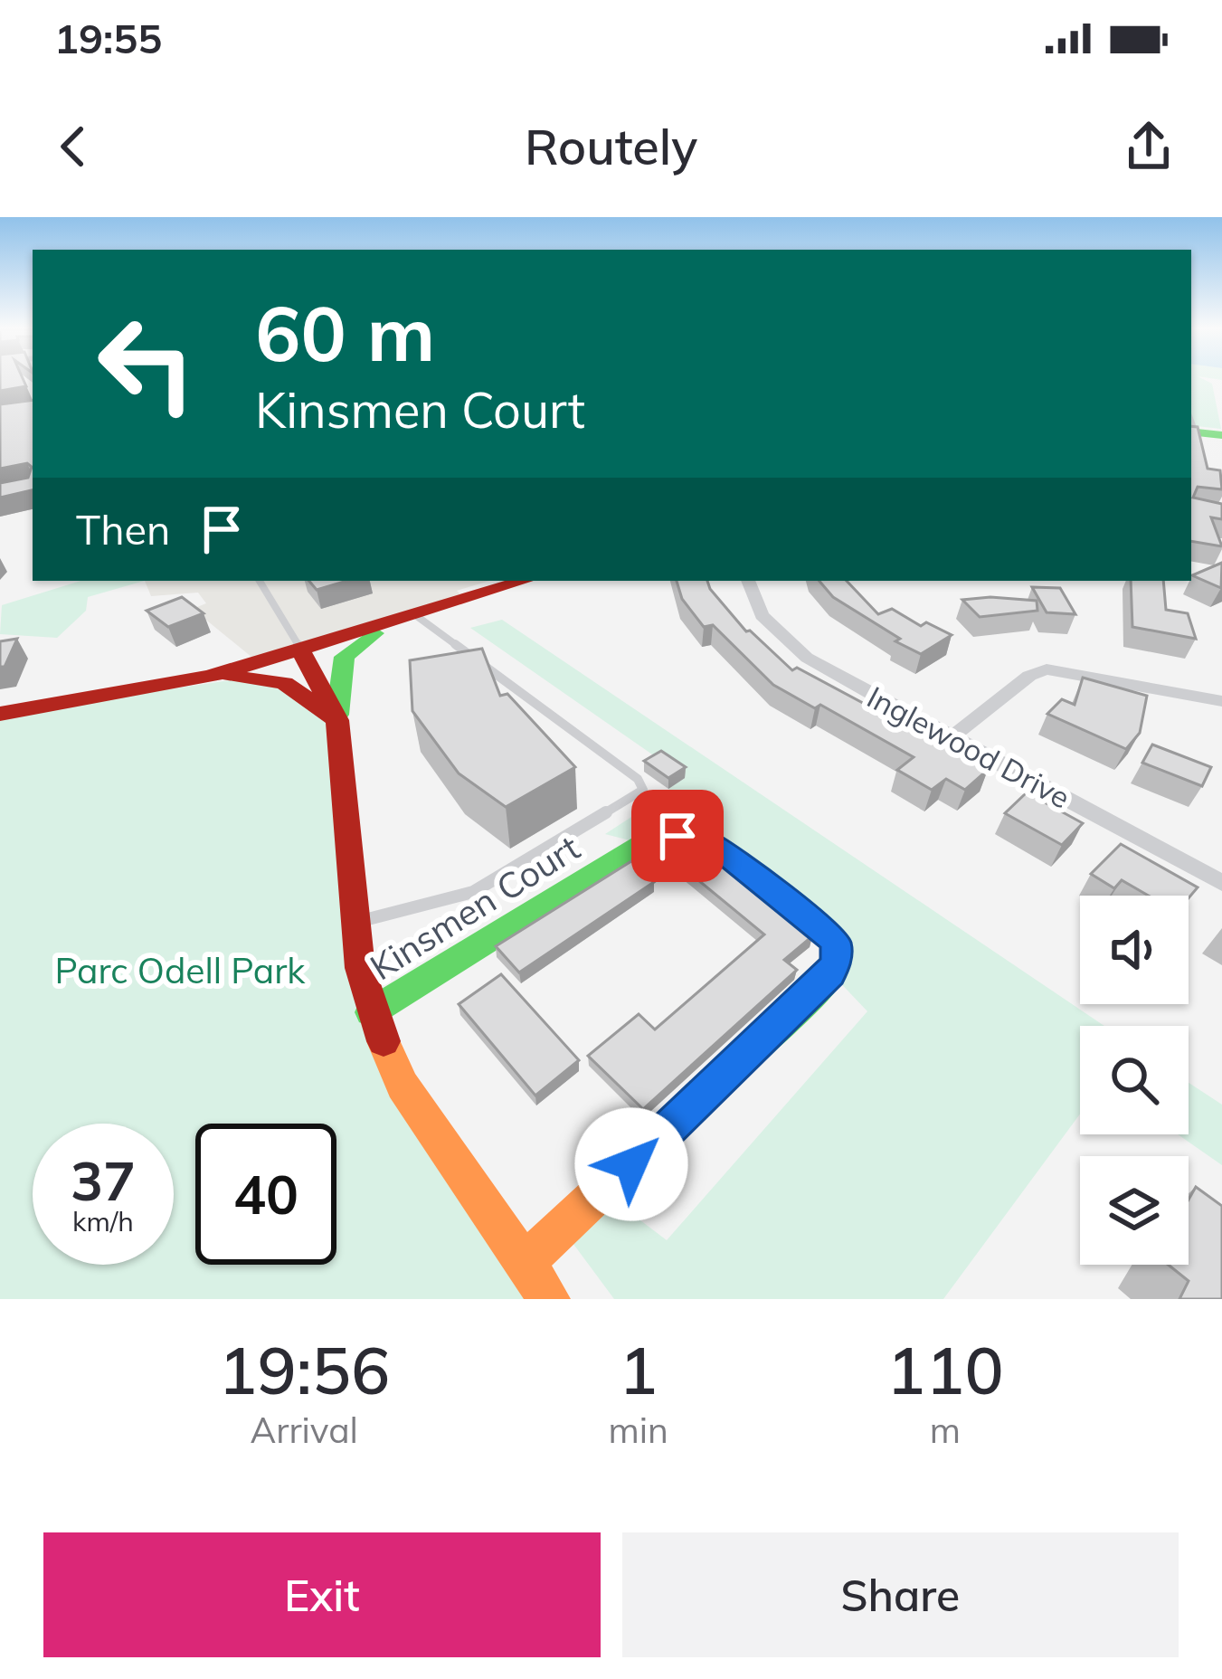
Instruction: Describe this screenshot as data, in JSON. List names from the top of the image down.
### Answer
{
  "streets": {
    "street": ["Inglewood Drive", "Kinsmen Court"]
  },
  "parks": ["Parc Odell Park"],
  "page": {
    "status": "19:55",
    "header": "Routely",
    "turn": ["60 m", "Kinsmen Court"],
    "then": "Then",
    "speed": "37 km/h",
    "limit": "40",
    "eta": [
      "19:56",
      "Arrival",
      "1",
      "min",
      "110",
      "m"
    ],
    "buttons": ["Exit", "Share"]
  }
}
